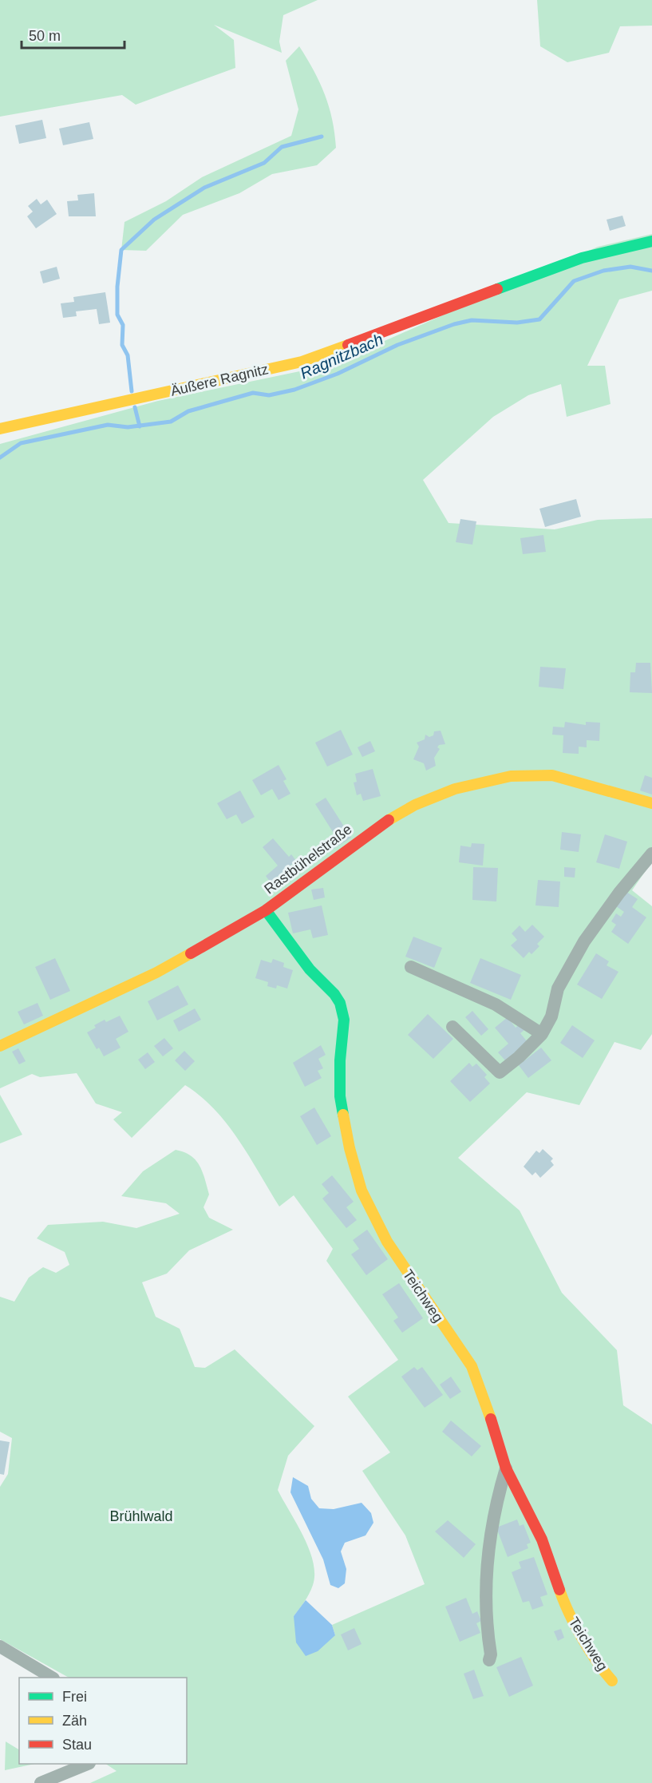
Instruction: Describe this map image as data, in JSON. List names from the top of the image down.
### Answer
{
  "streets": {
    "street": ["Äußere Ragnitz", "Rastbühelstraße", "Teichweg"]
  },
  "crossings": [
    ["Rastbühelstraße", "Teichweg"]
  ],
  "water": ["Ragnitzbach"],
  "parks": ["Brühlwald"],
  "legend": ["Frei", "Zäh", "Stau"],
  "scale_bar": "50 m"
}
